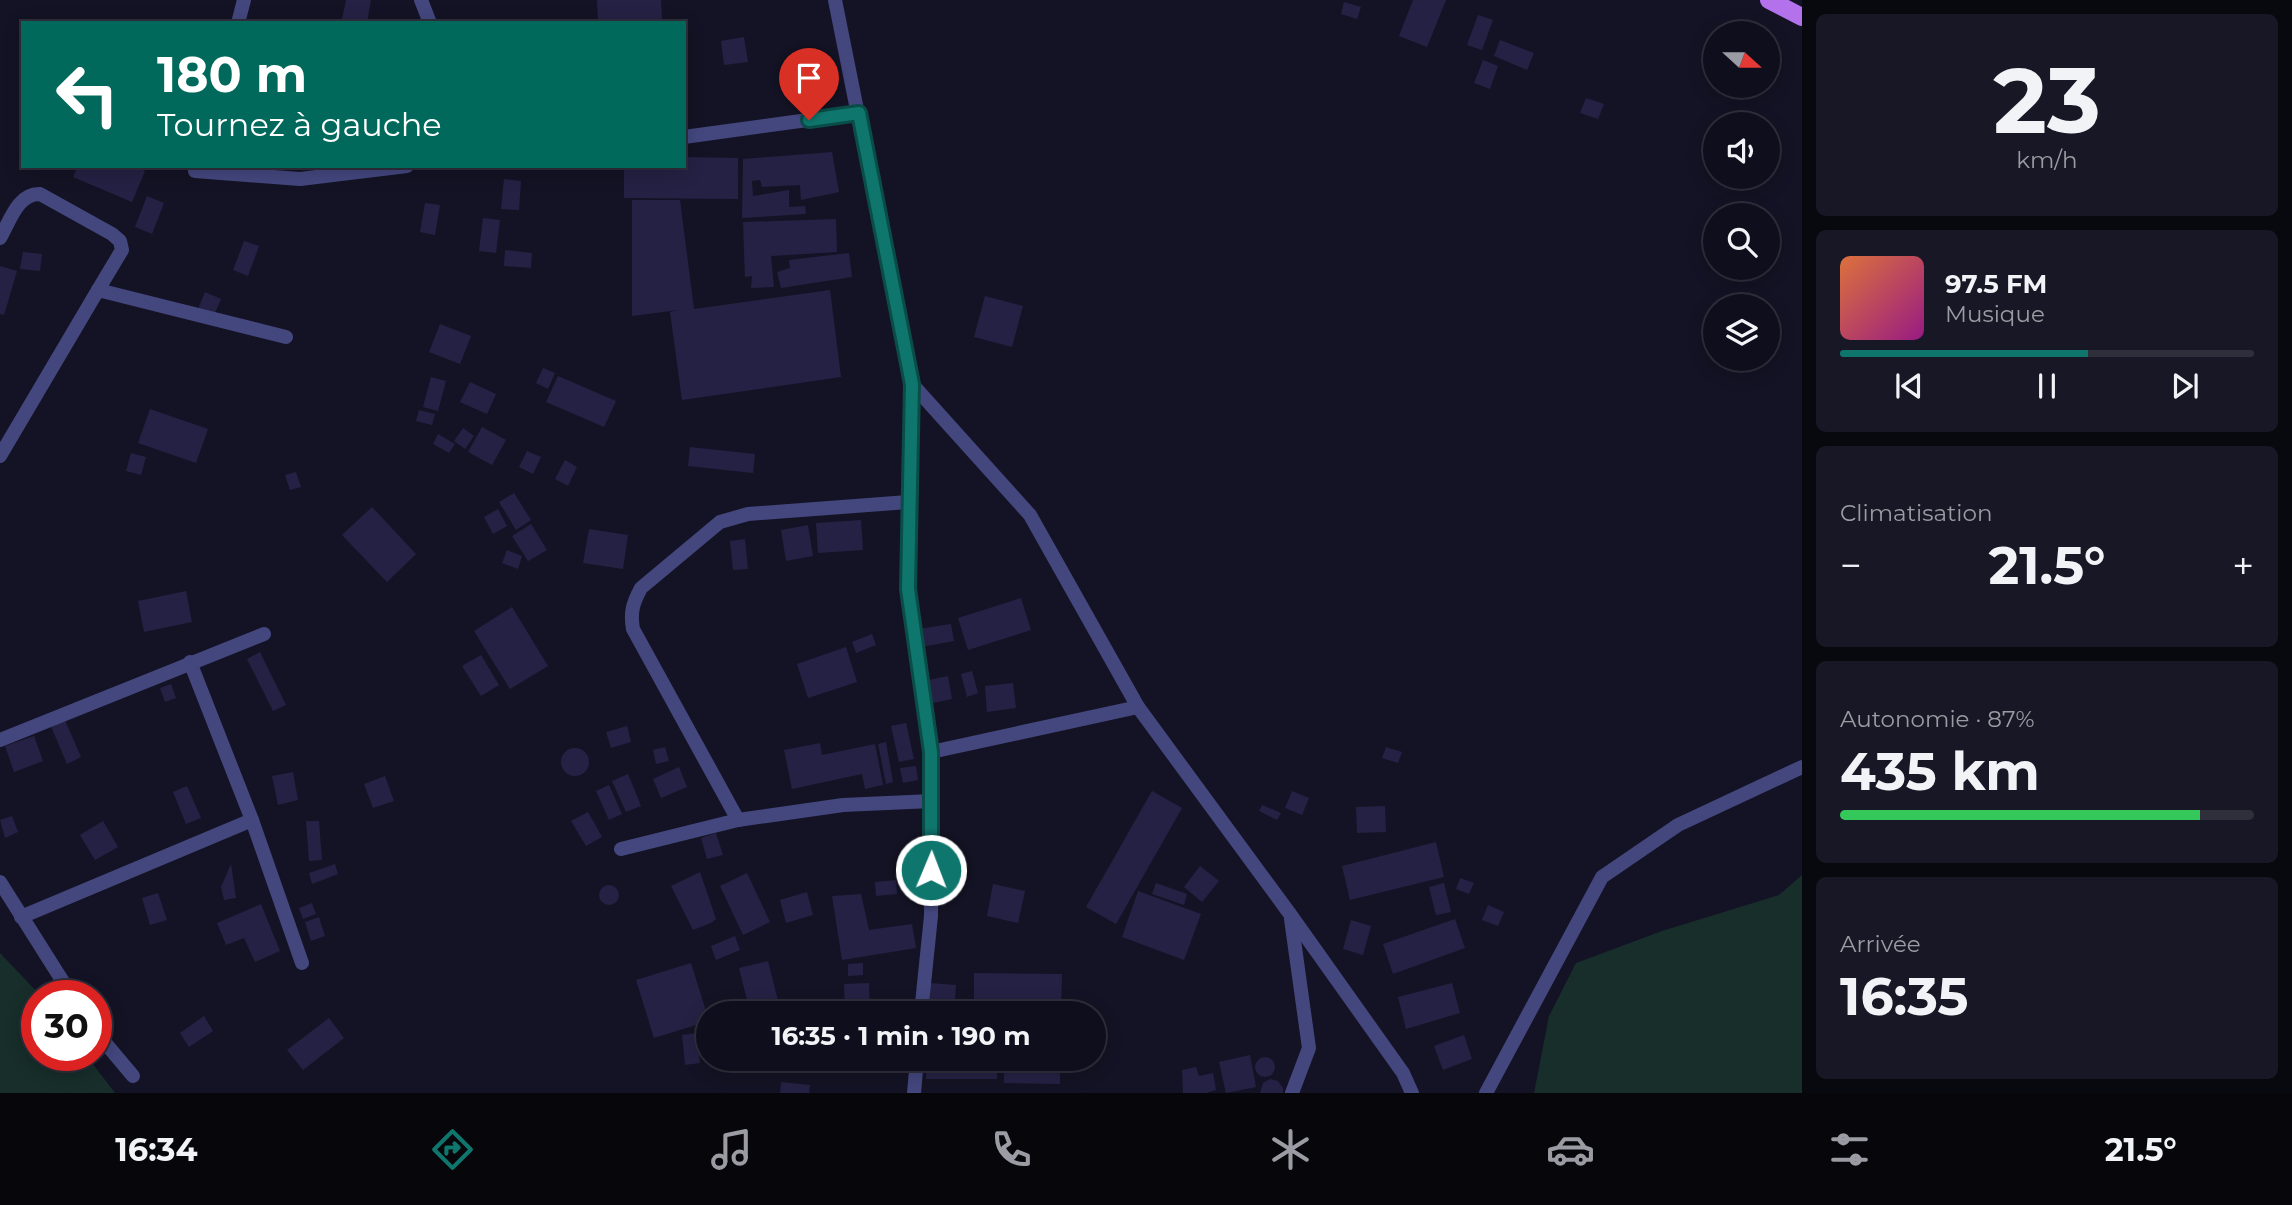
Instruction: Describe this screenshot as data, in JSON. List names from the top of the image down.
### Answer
{
  "north": "right",
  "page": {
    "tile": [
      ["23", "km/h"],
      "Climatisation",
      ["Autonomie · 87%", "435 km"],
      ["Arrivée", "16:35"]
    ],
    "turn": ["180 m", "Tournez à gauche"],
    "song": ["97.5 FM", "Musique"],
    "heat": ["−", "21.5°", "+"],
    "limit": "30",
    "trip": "16:35 · 1 min · 190 m",
    "tabs": ["16:34", "21.5°"]
  }
}
